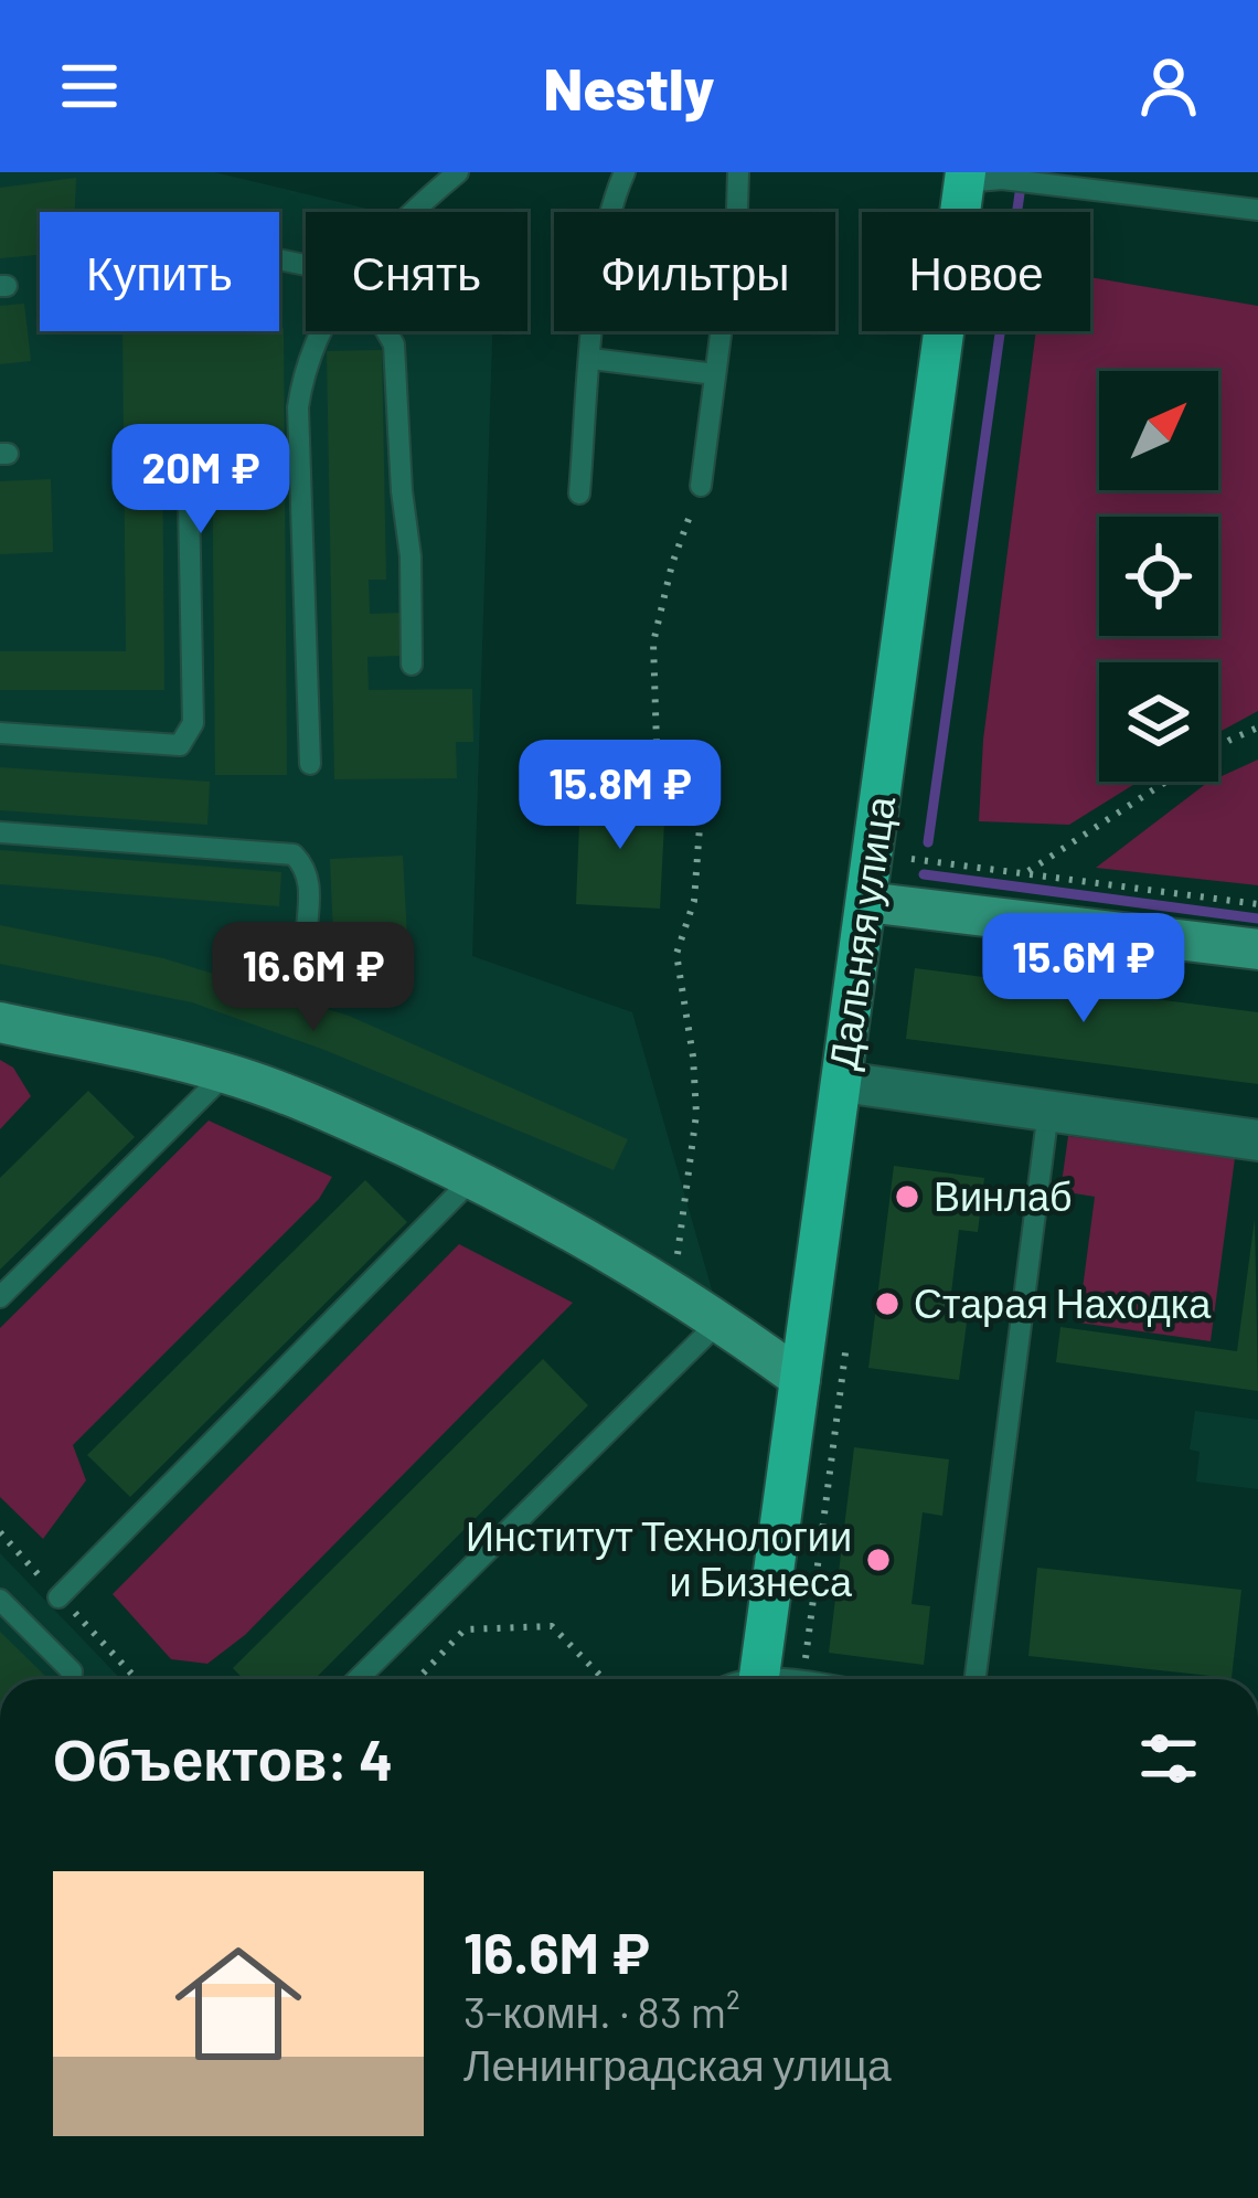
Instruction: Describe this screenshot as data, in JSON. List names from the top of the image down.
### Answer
{
  "streets": {
    "main road": ["Дальняя улица"]
  },
  "places": ["Винлаб", "Старая Находка", "Институт Технологии и Бизнеса"],
  "north": "top right",
  "page": {
    "header": "Nestly",
    "chip": [
      "Купить",
      "Снять",
      "Фильтры",
      "Новое"
    ],
    "price": [
      "20M ₽",
      "15.8M ₽",
      "15.6M ₽",
      "16.6M ₽"
    ],
    "heading": "Объектов: 4",
    "list": [
      {
        "name": "16.6M ₽",
        "note": "3-комн. · 83 m² · Ленинградская улица"
      }
    ]
  }
}
